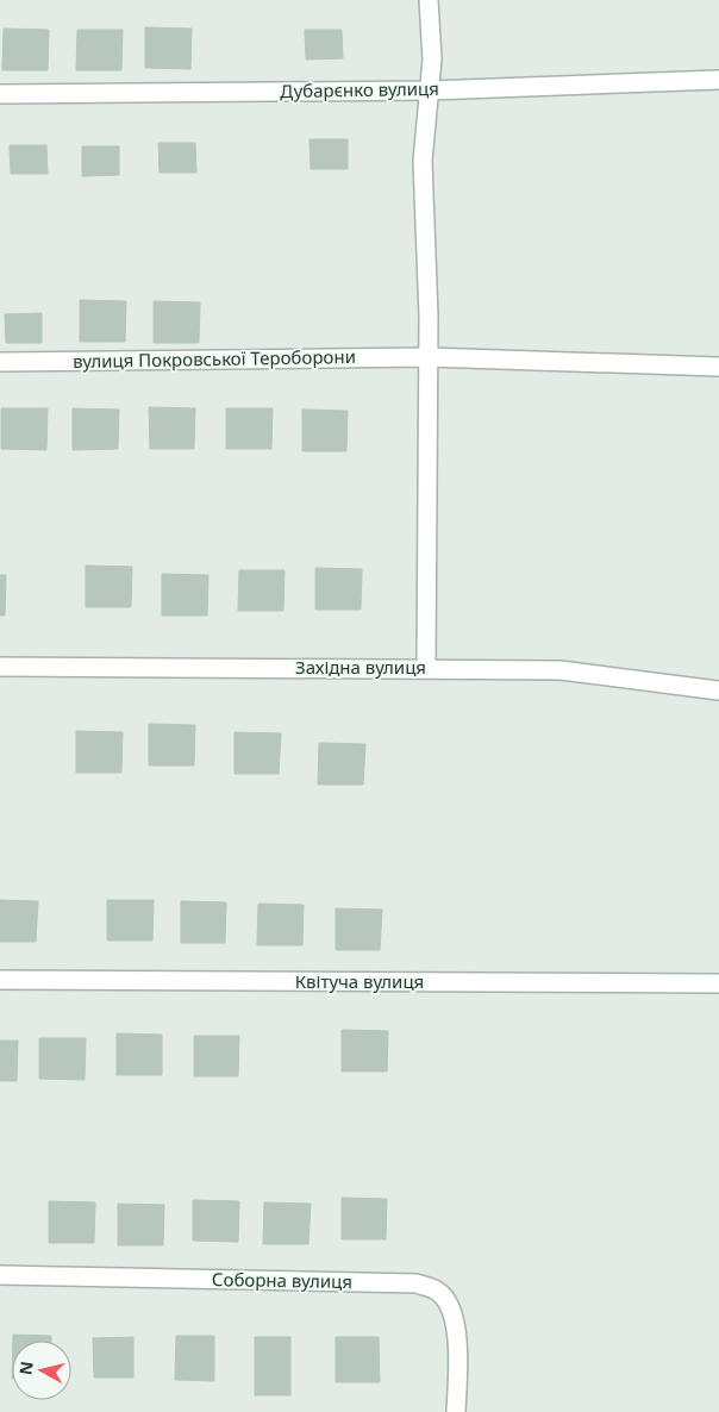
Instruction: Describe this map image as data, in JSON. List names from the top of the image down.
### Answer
{
  "streets": {
    "street": [
      "Дубарєнко вулиця",
      "вулиця Покровської Тероборони",
      "Західна вулиця",
      "Квітуча вулиця",
      "Соборна вулиця"
    ]
  },
  "north": "left"
}
